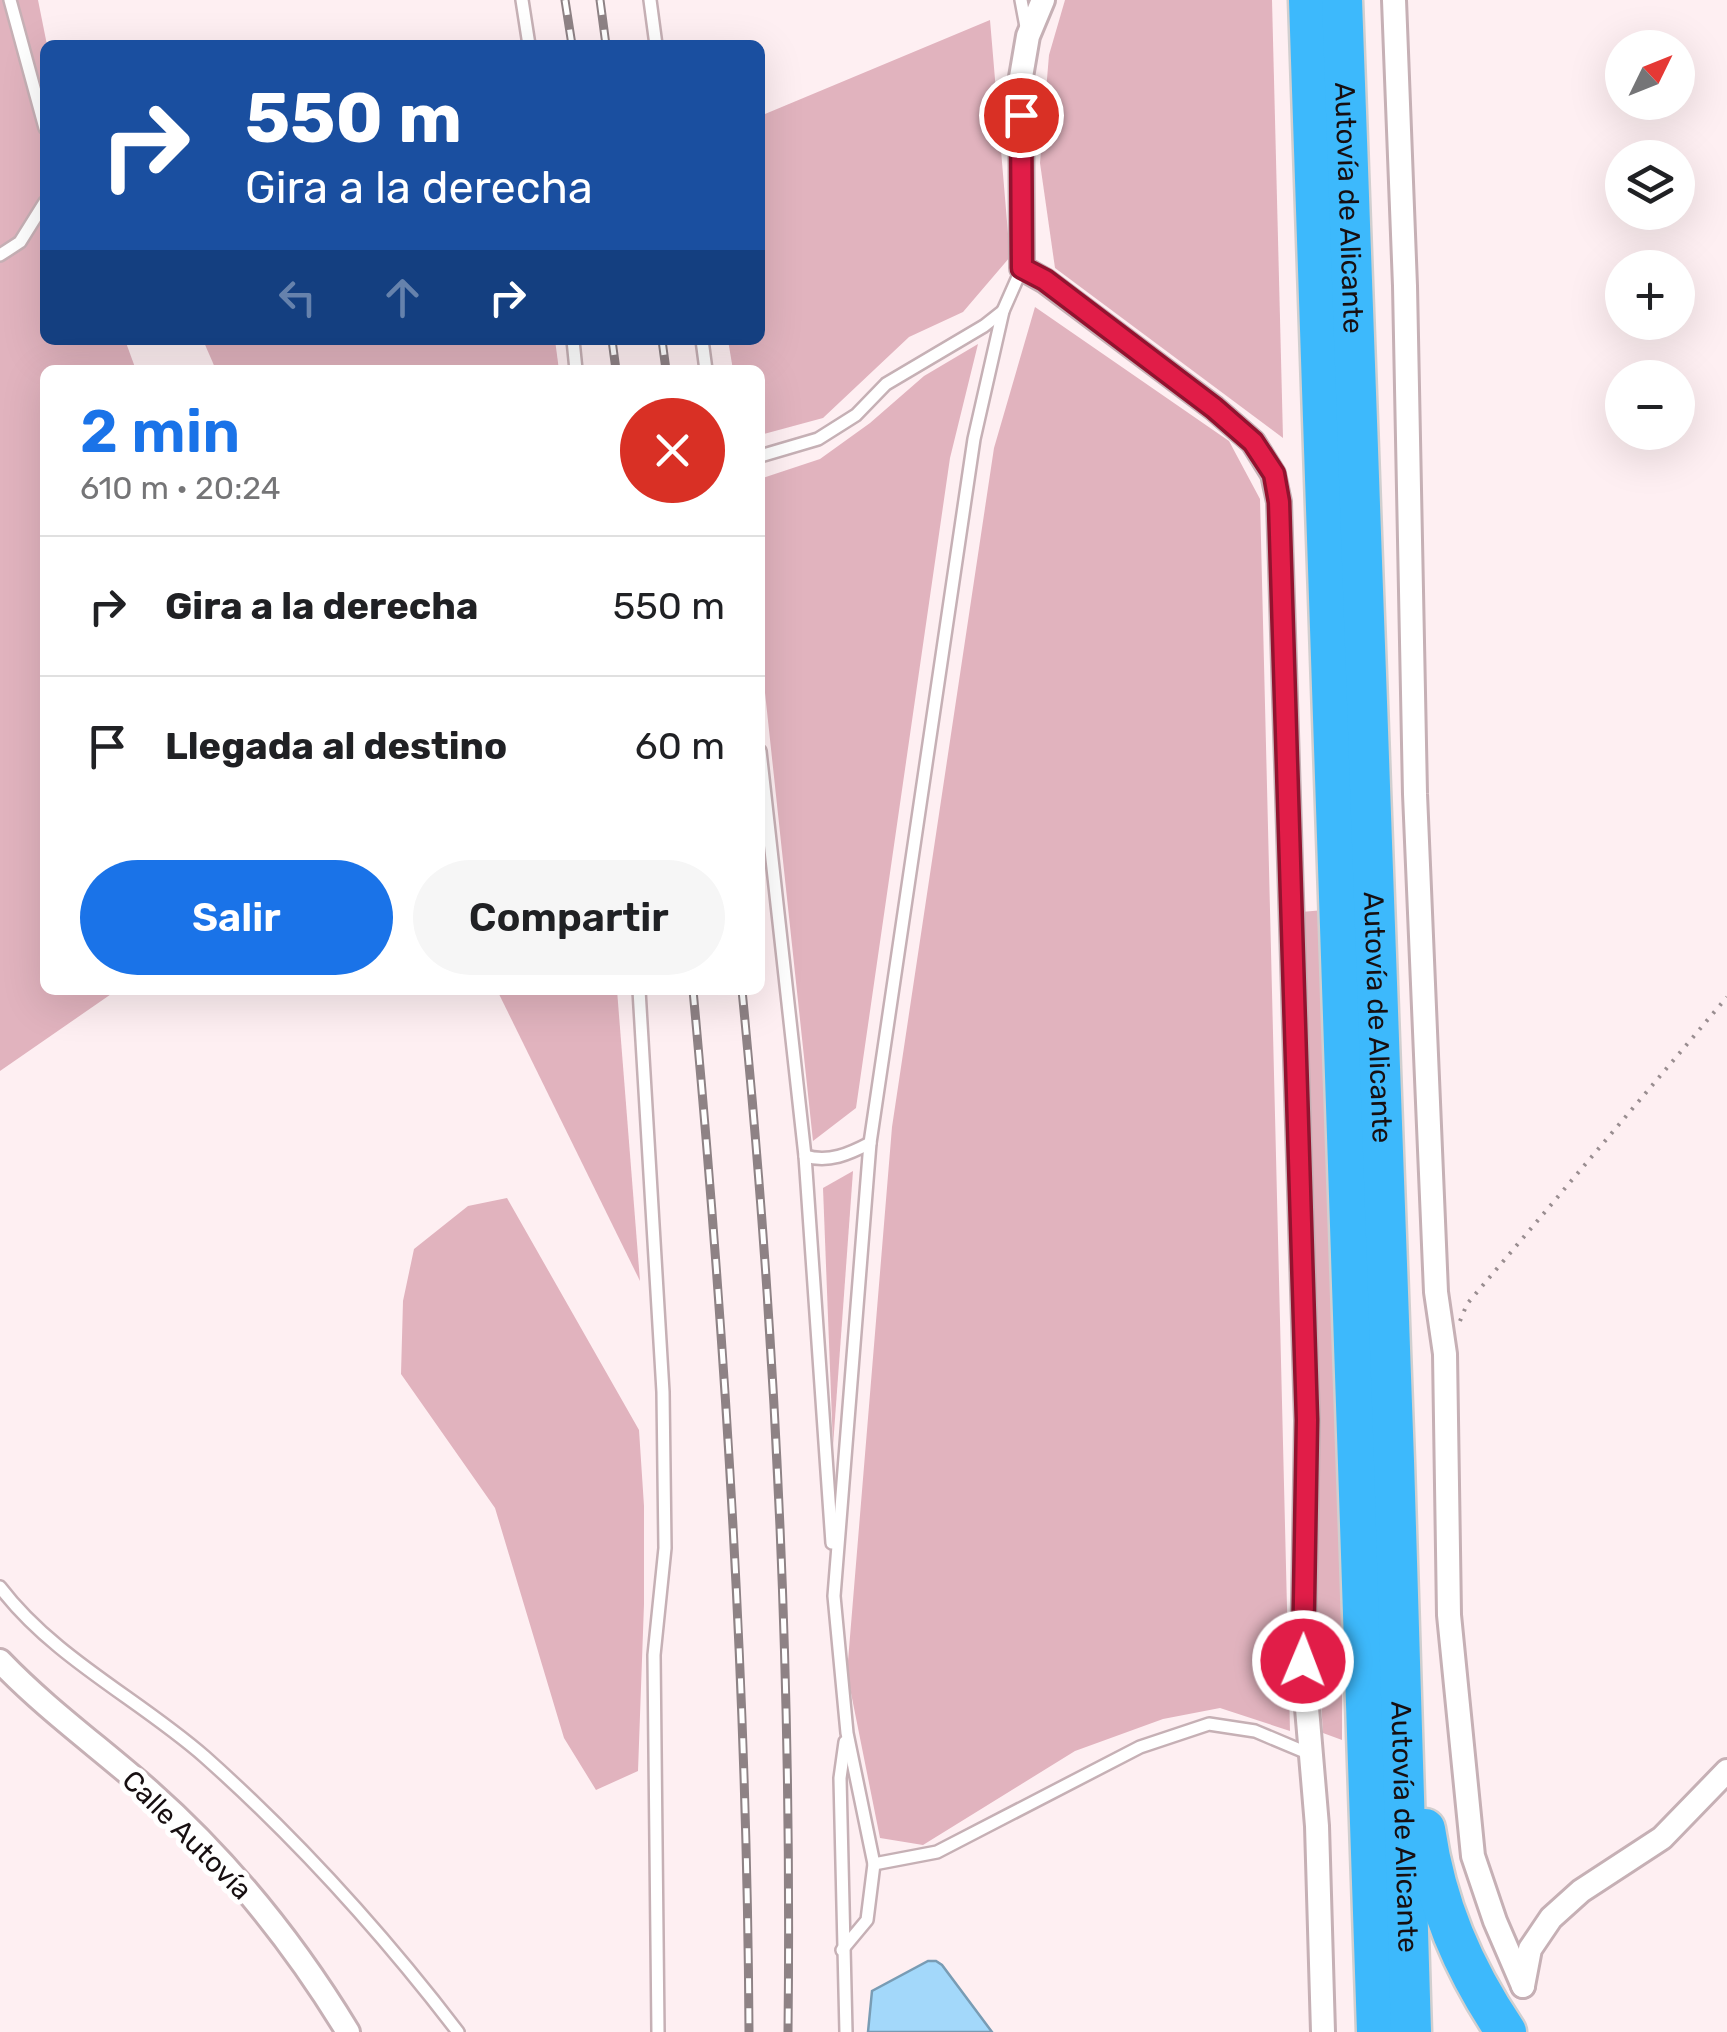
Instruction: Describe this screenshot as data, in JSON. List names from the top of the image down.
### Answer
{
  "streets": {
    "highway": ["Autovía de Alicante"],
    "street": ["Calle Autovía"]
  },
  "north": "top right",
  "page": {
    "map_buttons": ["+", "−"],
    "turn": ["550 m", "Gira a la derecha"],
    "heading": ["2 min", "610 m · 20:24"],
    "list": [
      {
        "name": "Gira a la derecha",
        "value": "550 m"
      },
      {
        "name": "Llegada al destino",
        "value": "60 m"
      }
    ],
    "buttons": ["Salir", "Compartir"]
  }
}
